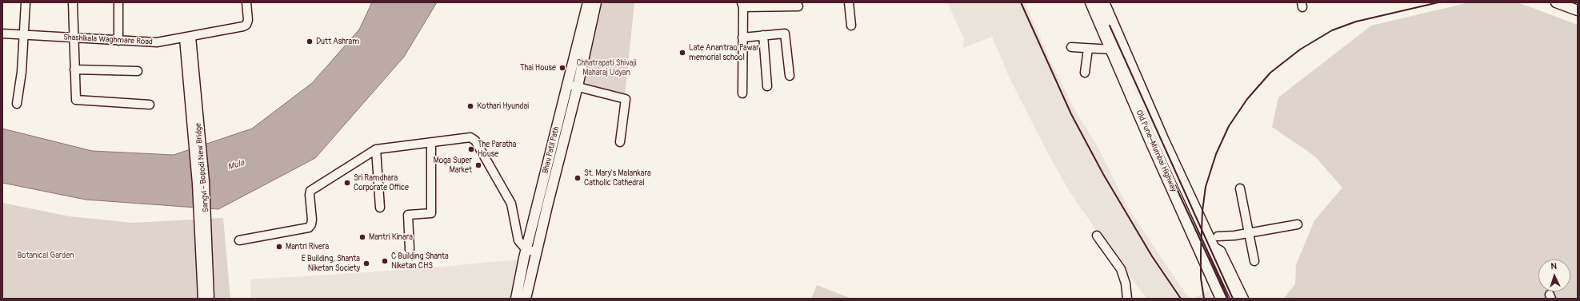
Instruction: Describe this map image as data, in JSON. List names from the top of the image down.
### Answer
{
  "streets": {
    "highway": ["Old Pune–Mumbai Highway"],
    "main road": ["Bhau Patil Path"],
    "street": ["Shashikala Waghmare Road", "Sangvi - Bopodi New Bridge"]
  },
  "crossings": [
    ["Shashikala Waghmare Road", "Sangvi - Bopodi New Bridge"]
  ],
  "water": ["Mula"],
  "parks": ["Chhatrapati Shivaji Maharaj Udyan", "Botanical Garden"],
  "places": [
    "Dutt Ashram",
    "Late Anantrao Pawar memorial school",
    "Thai House",
    "Kothari Hyundai",
    "The Paratha House",
    "Moga Super Market",
    "St. Mary's Malankara Catholic Cathedral",
    "Sri Ramdhara Corporate Office",
    "Mantri Kinara",
    "Mantri Rivera",
    "C Building Shanta Niketan CHS",
    "E Building, Shanta Niketan Society"
  ],
  "north": "top"
}
